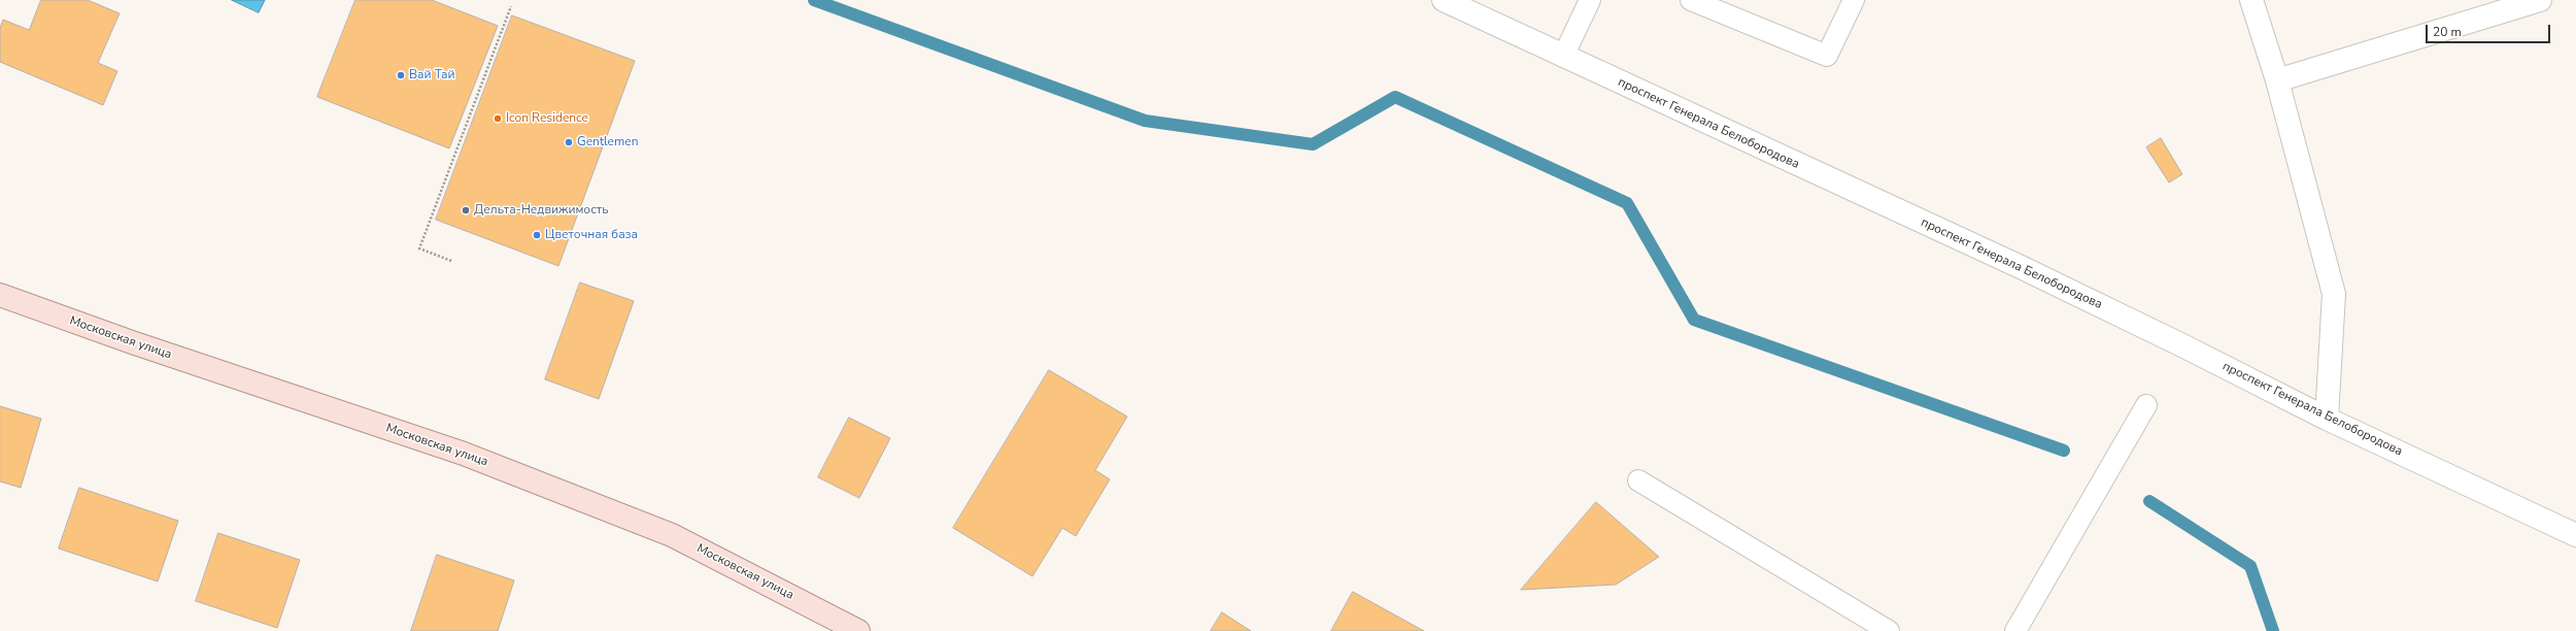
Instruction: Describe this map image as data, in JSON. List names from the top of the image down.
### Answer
{
  "streets": {
    "main road": ["Московская улица"],
    "street": ["проспект Генерала Белобородова"]
  },
  "places": [
    "Вай Тай",
    "Icon Residence",
    "Gentlemen",
    "Дельта-Недвижимость",
    "Цветочная база"
  ],
  "scale_bar": "20 m"
}
